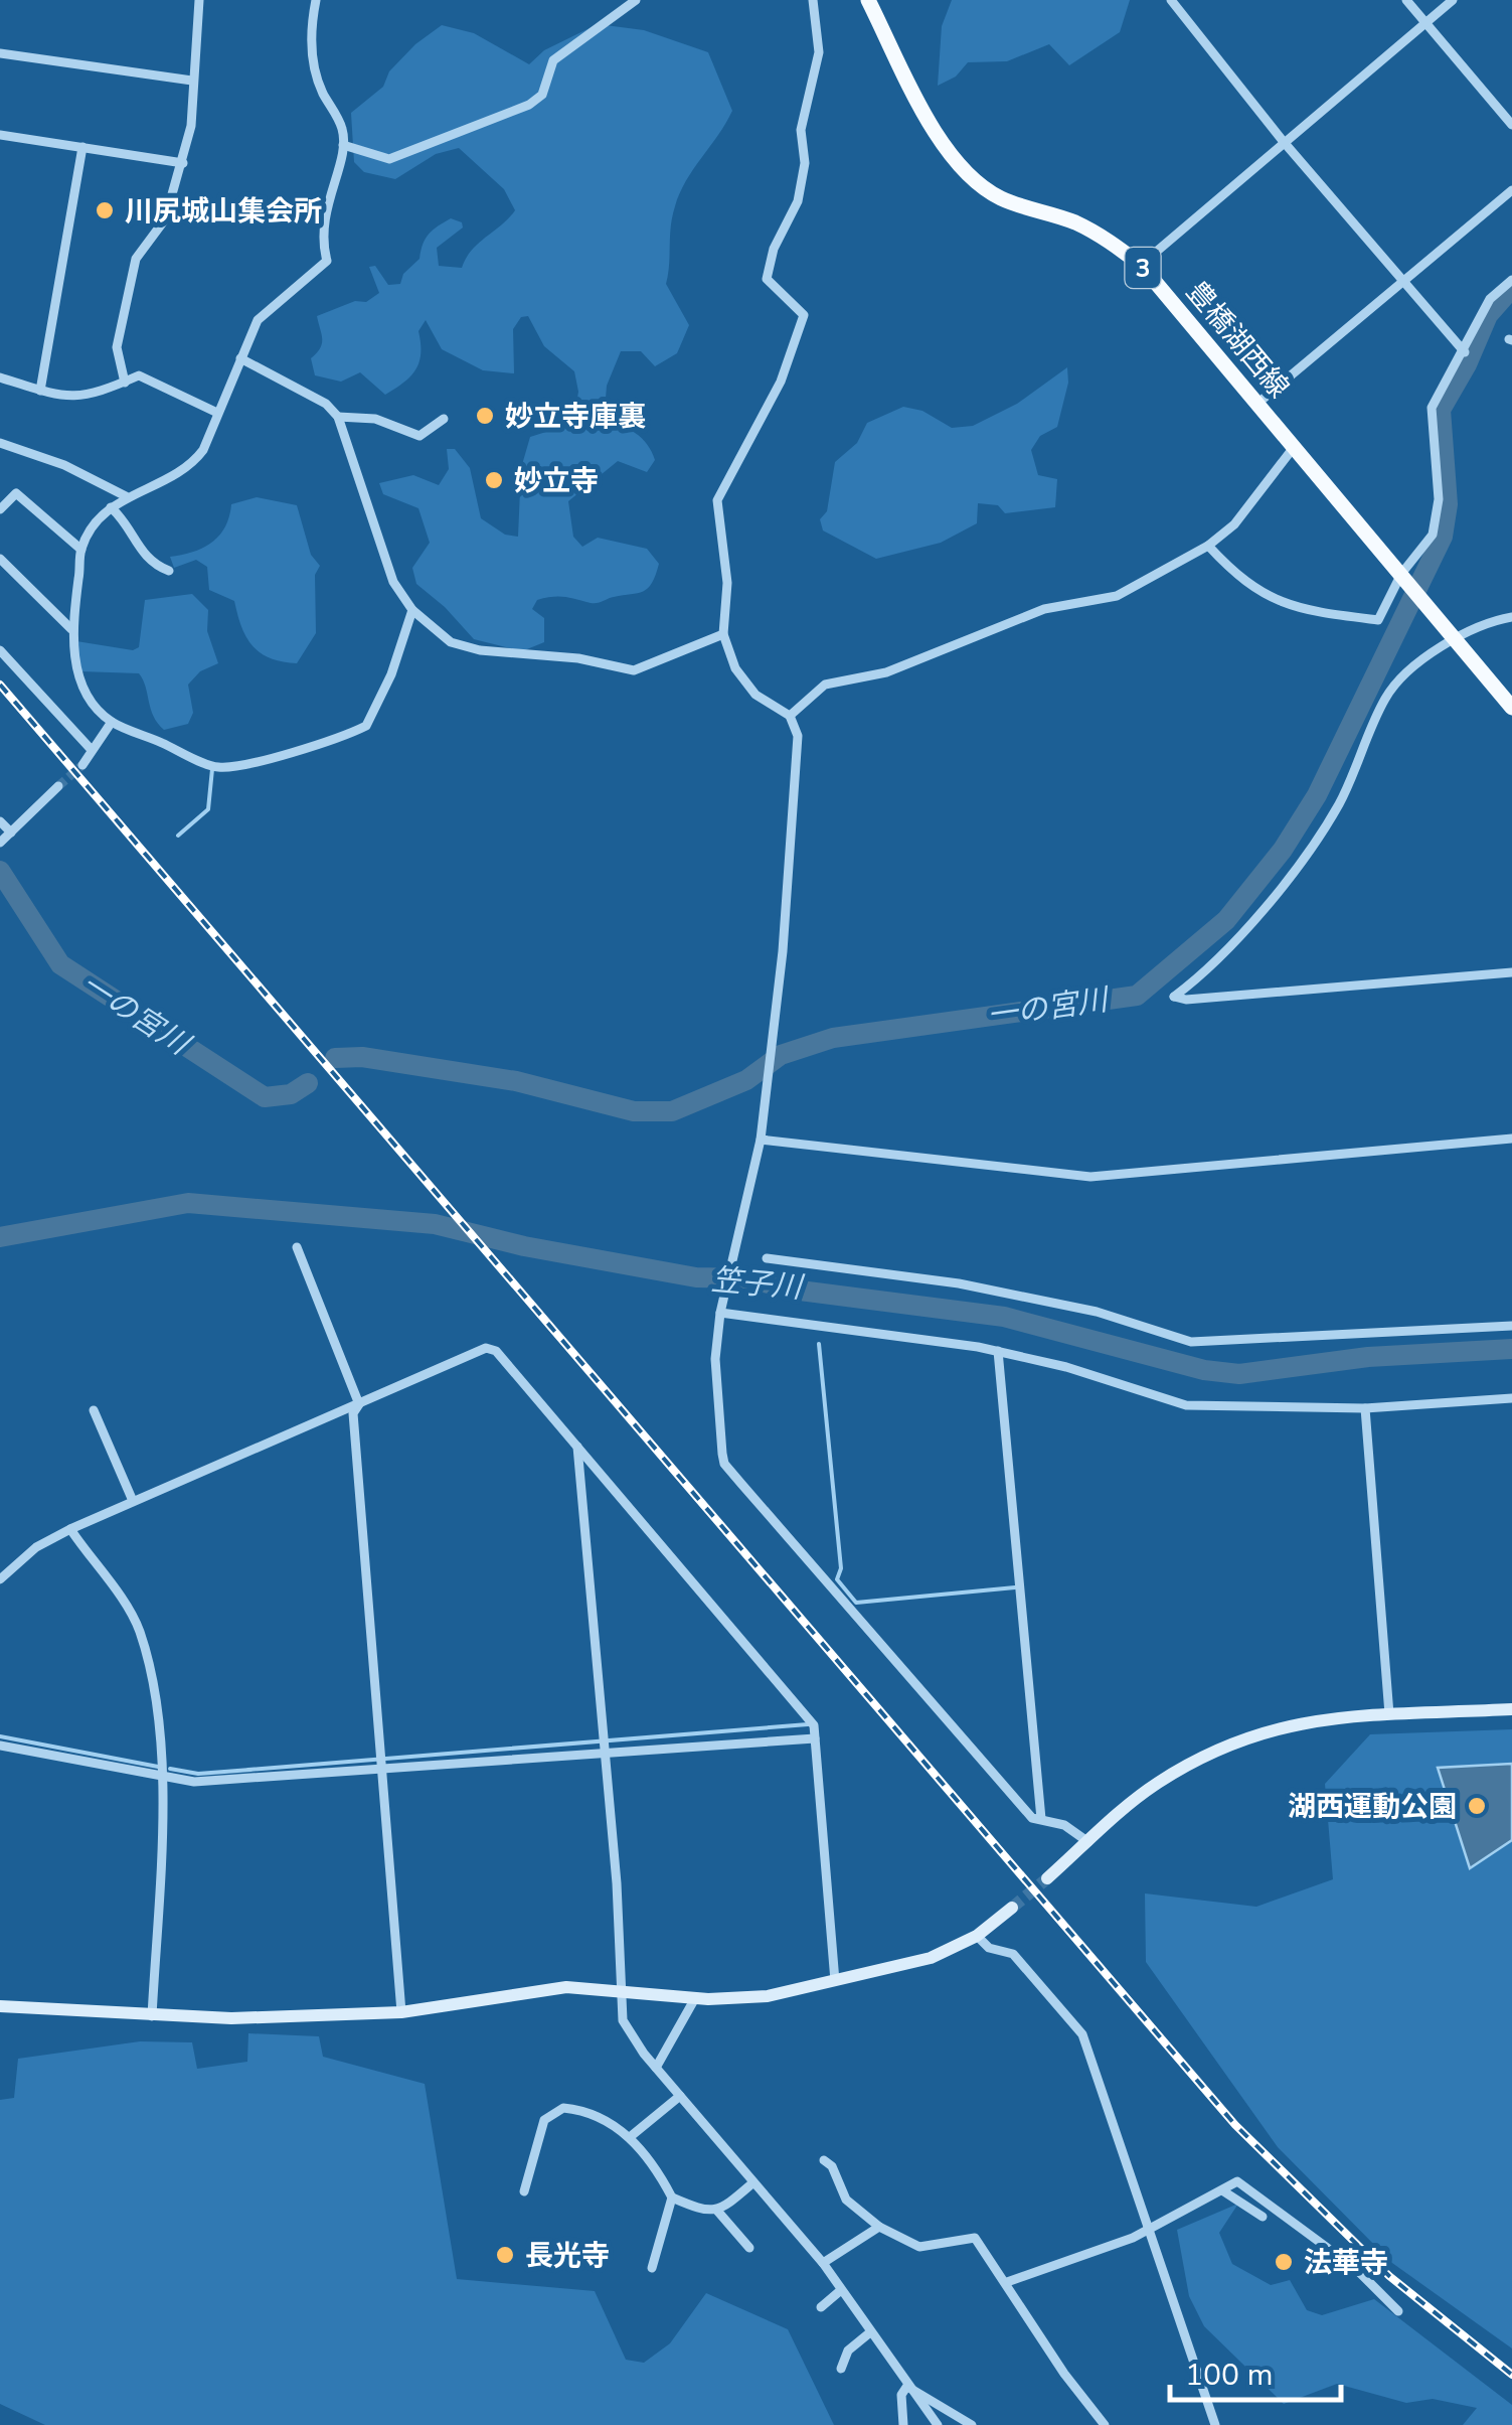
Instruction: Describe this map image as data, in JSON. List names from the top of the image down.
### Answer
{
  "streets": {
    "main road": ["3", "豊橋湖西線"]
  },
  "water": ["一の宮川", "笠子川"],
  "places": [
    "川尻城山集会所",
    "妙立寺庫裏",
    "妙立寺",
    "湖西運動公園",
    "長光寺",
    "法華寺"
  ],
  "scale_bar": "100 m"
}
